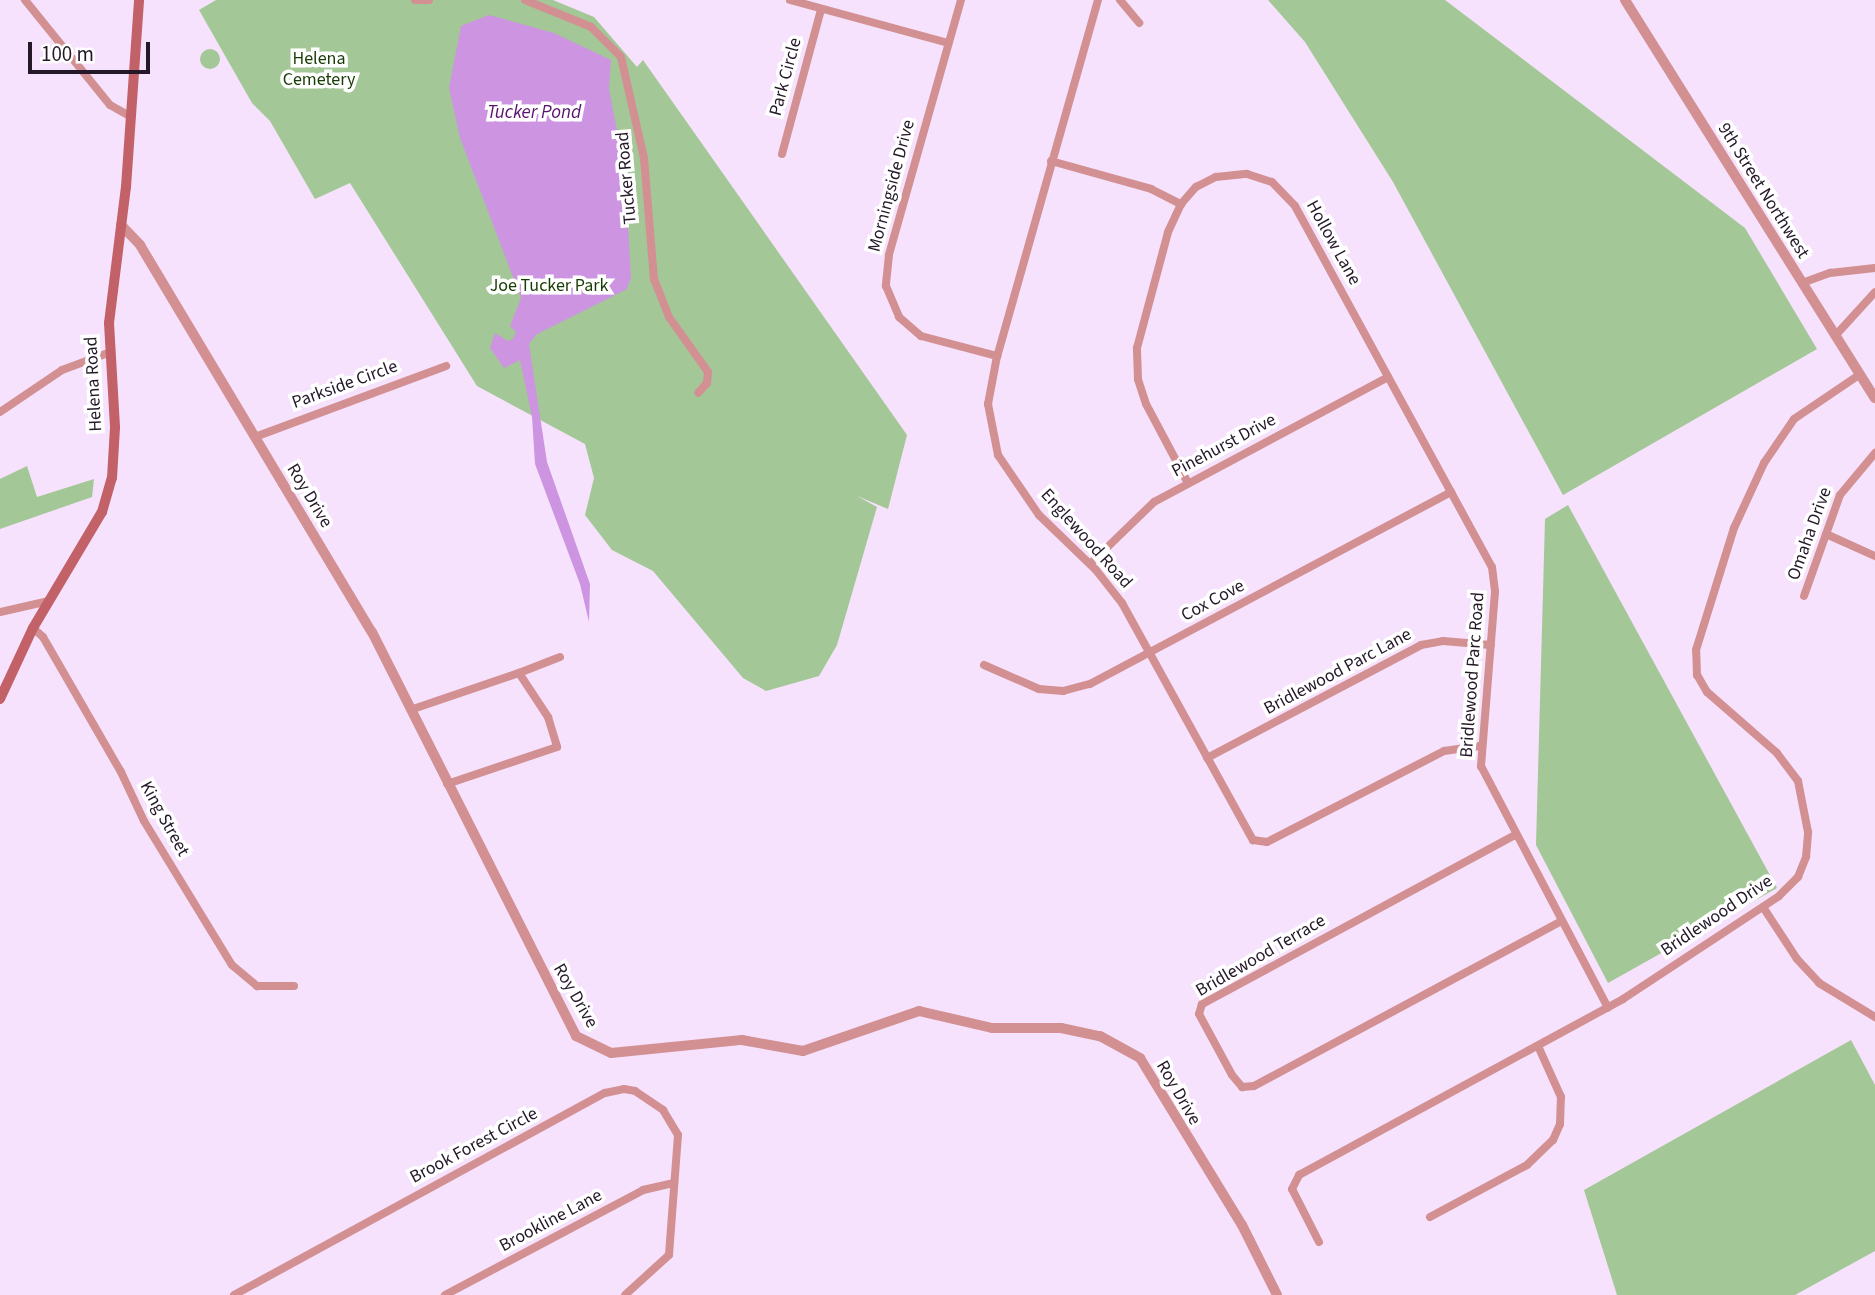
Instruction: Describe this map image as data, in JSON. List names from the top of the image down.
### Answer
{
  "streets": {
    "main road": ["Helena Road"],
    "street": [
      "Park Circle",
      "Tucker Road",
      "Morningside Drive",
      "9th Street Northwest",
      "Hollow Lane",
      "Parkside Circle",
      "Pinehurst Drive",
      "Roy Drive",
      "Omaha Drive",
      "Englewood Road",
      "Cox Cove",
      "Bridlewood Parc Lane",
      "Bridlewood Parc Road",
      "King Street",
      "Bridlewood Drive",
      "Bridlewood Terrace",
      "Brook Forest Circle",
      "Brookline Lane"
    ]
  },
  "crossings": [
    ["Morningside Drive", "Englewood Road"],
    ["9th Street Northwest", "Bridlewood Drive"],
    ["Hollow Lane", "Pinehurst Drive"],
    ["Hollow Lane", "Cox Cove"],
    ["Hollow Lane", "Bridlewood Parc Road"],
    ["Helena Road", "Roy Drive"],
    ["Helena Road", "King Street"],
    ["Parkside Circle", "Roy Drive"],
    ["Pinehurst Drive", "Englewood Road"],
    ["Englewood Road", "Cox Cove"],
    ["Englewood Road", "Bridlewood Parc Lane"],
    ["Englewood Road", "Bridlewood Parc Road"],
    ["Cox Cove", "Bridlewood Parc Road"],
    ["Bridlewood Parc Lane", "Bridlewood Parc Road"],
    ["Bridlewood Parc Road", "Bridlewood Drive"],
    ["Bridlewood Parc Road", "Bridlewood Terrace"],
    ["Brook Forest Circle", "Brookline Lane"]
  ],
  "water": ["Tucker Pond"],
  "parks": ["Helena Cemetery", "Joe Tucker Park"],
  "scale_bar": "100 m"
}
